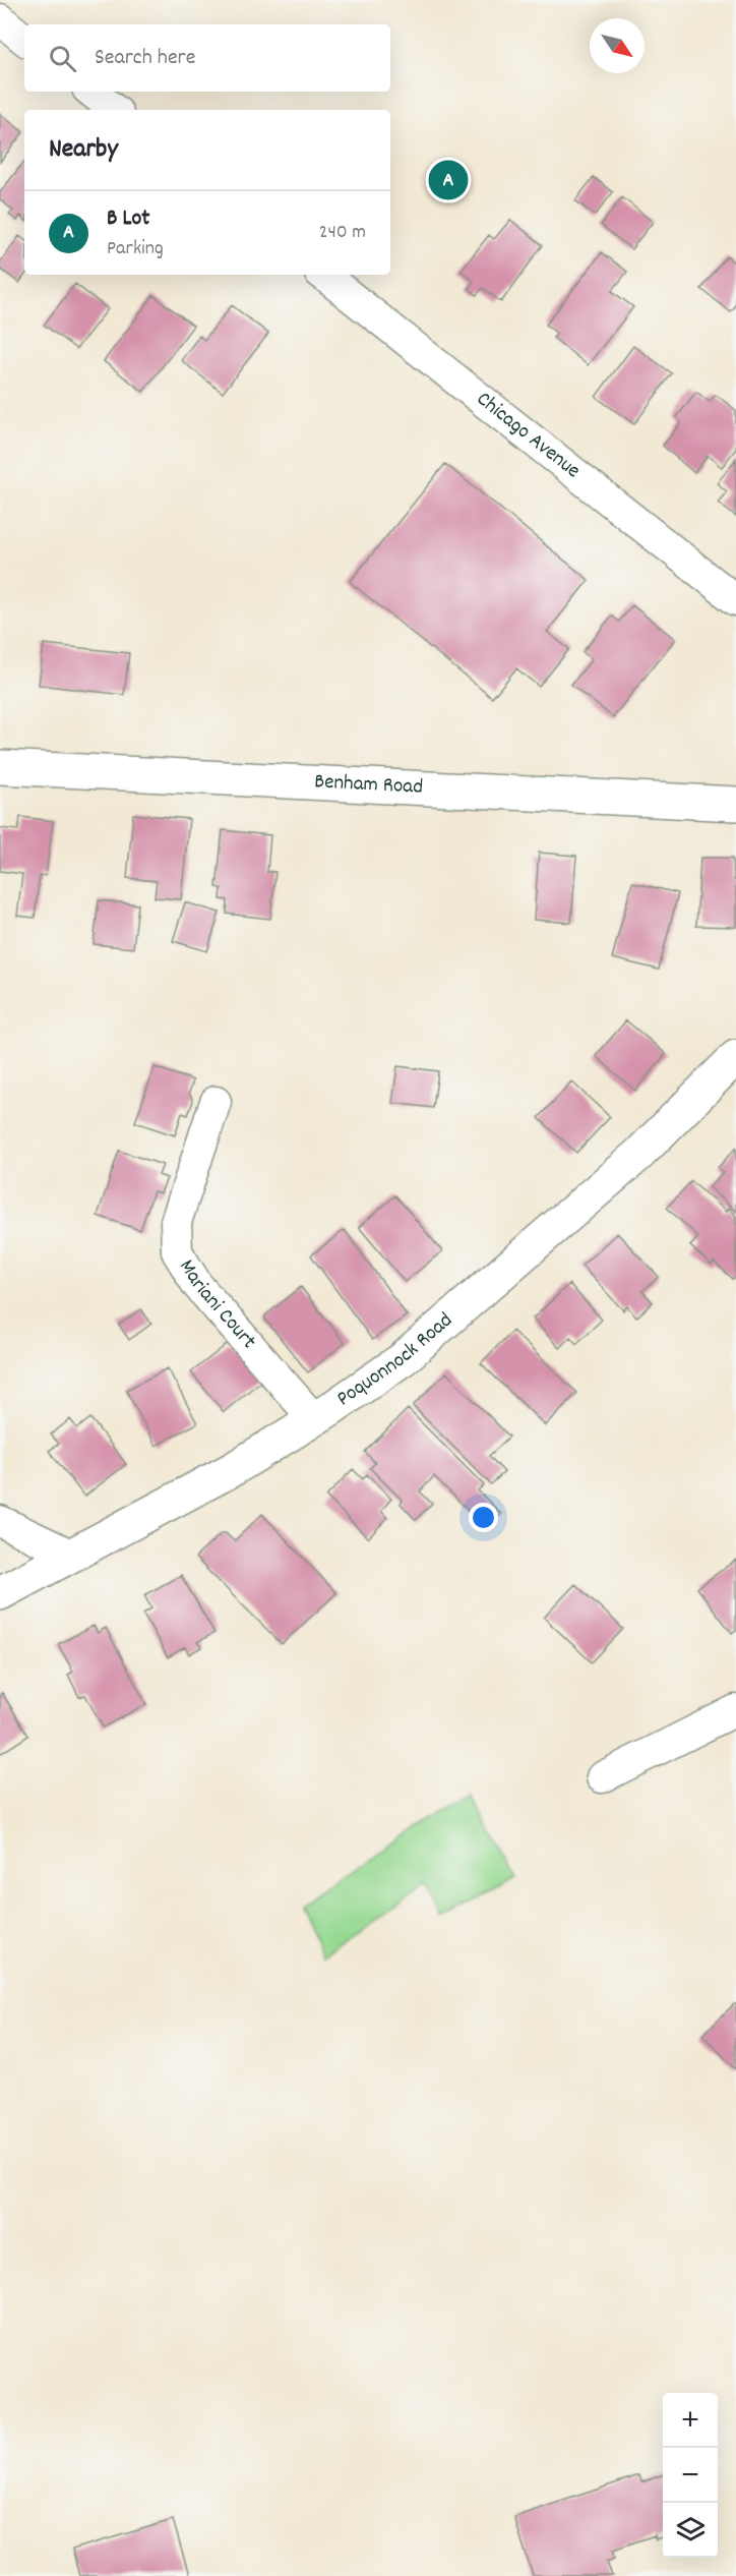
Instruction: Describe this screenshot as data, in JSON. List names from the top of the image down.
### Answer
{
  "streets": {
    "street": [
      "Chicago Avenue",
      "Benham Road",
      "Mariani Court",
      "Poquonnock Road"
    ]
  },
  "crossings": [
    ["Mariani Court", "Poquonnock Road"]
  ],
  "north": "bottom right",
  "page": {
    "search": "Search here",
    "heading": "Nearby",
    "pins": "A",
    "list": [
      {
        "mark": "A",
        "name": "B Lot",
        "note": "Parking",
        "value": "240 m"
      }
    ],
    "map_buttons": ["+", "−"]
  }
}
